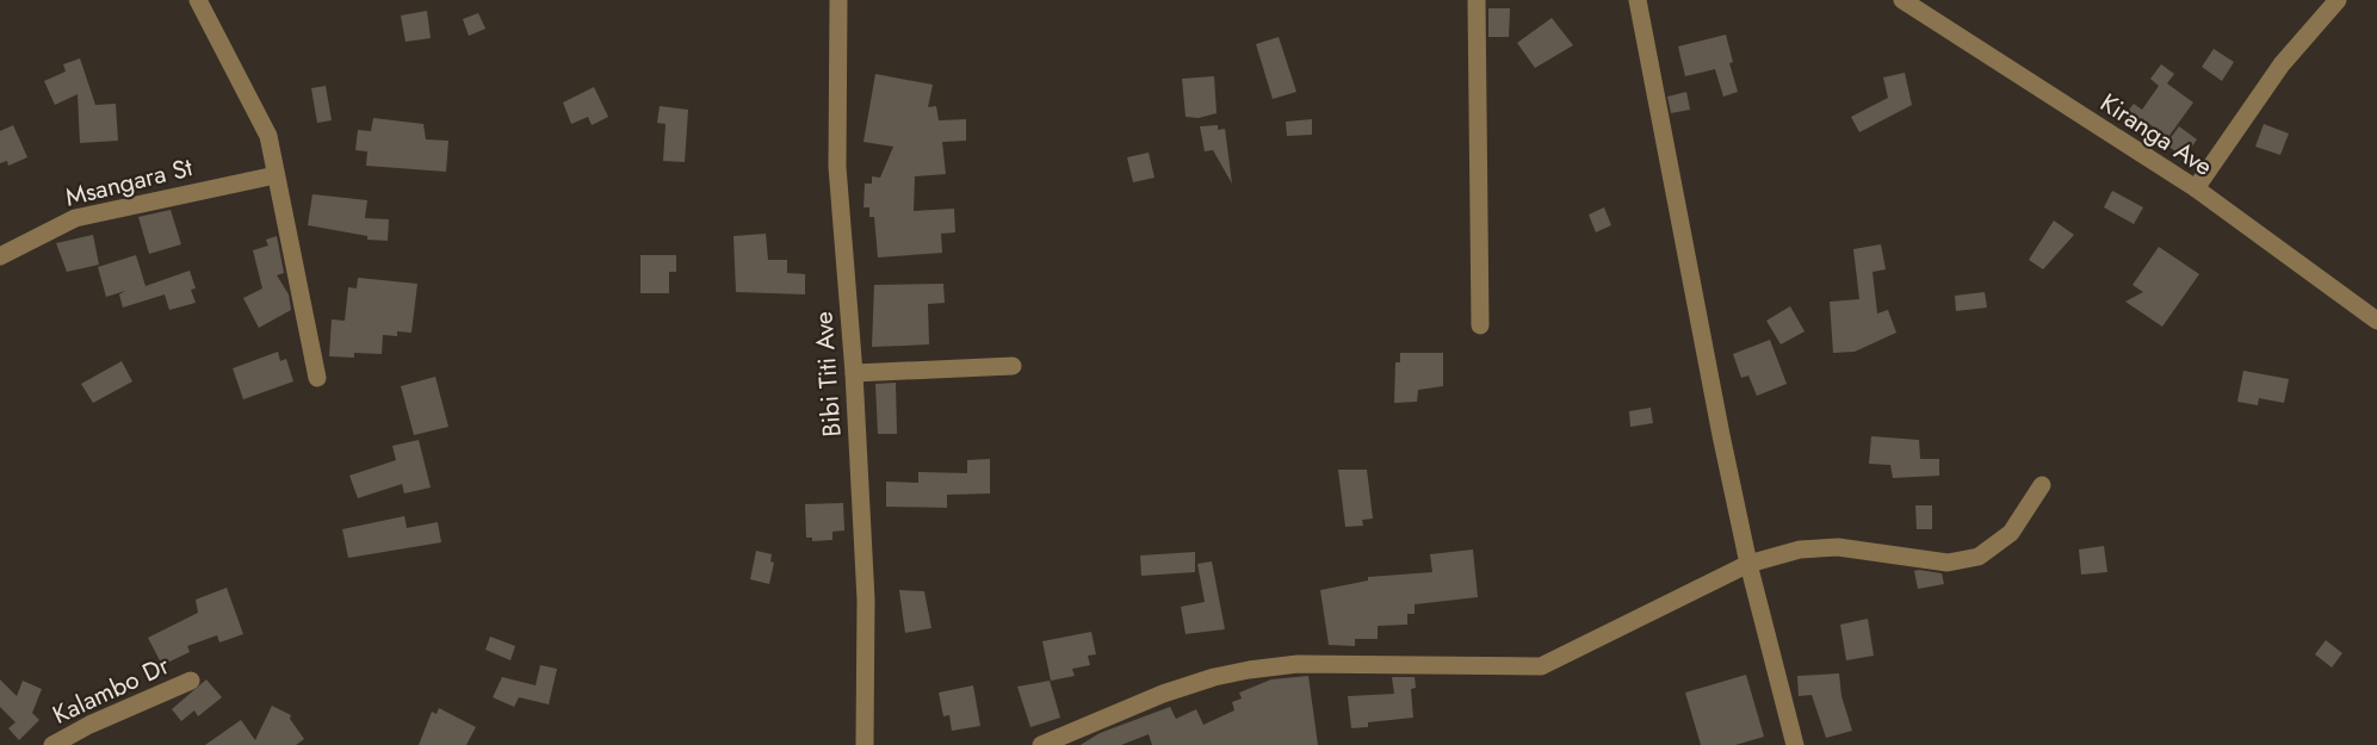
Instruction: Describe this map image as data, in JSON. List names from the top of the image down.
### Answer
{
  "streets": {
    "street": [
      "Kiranga Ave",
      "Msangara St",
      "Bibi Titi Ave",
      "Kalambo Dr"
    ]
  }
}
